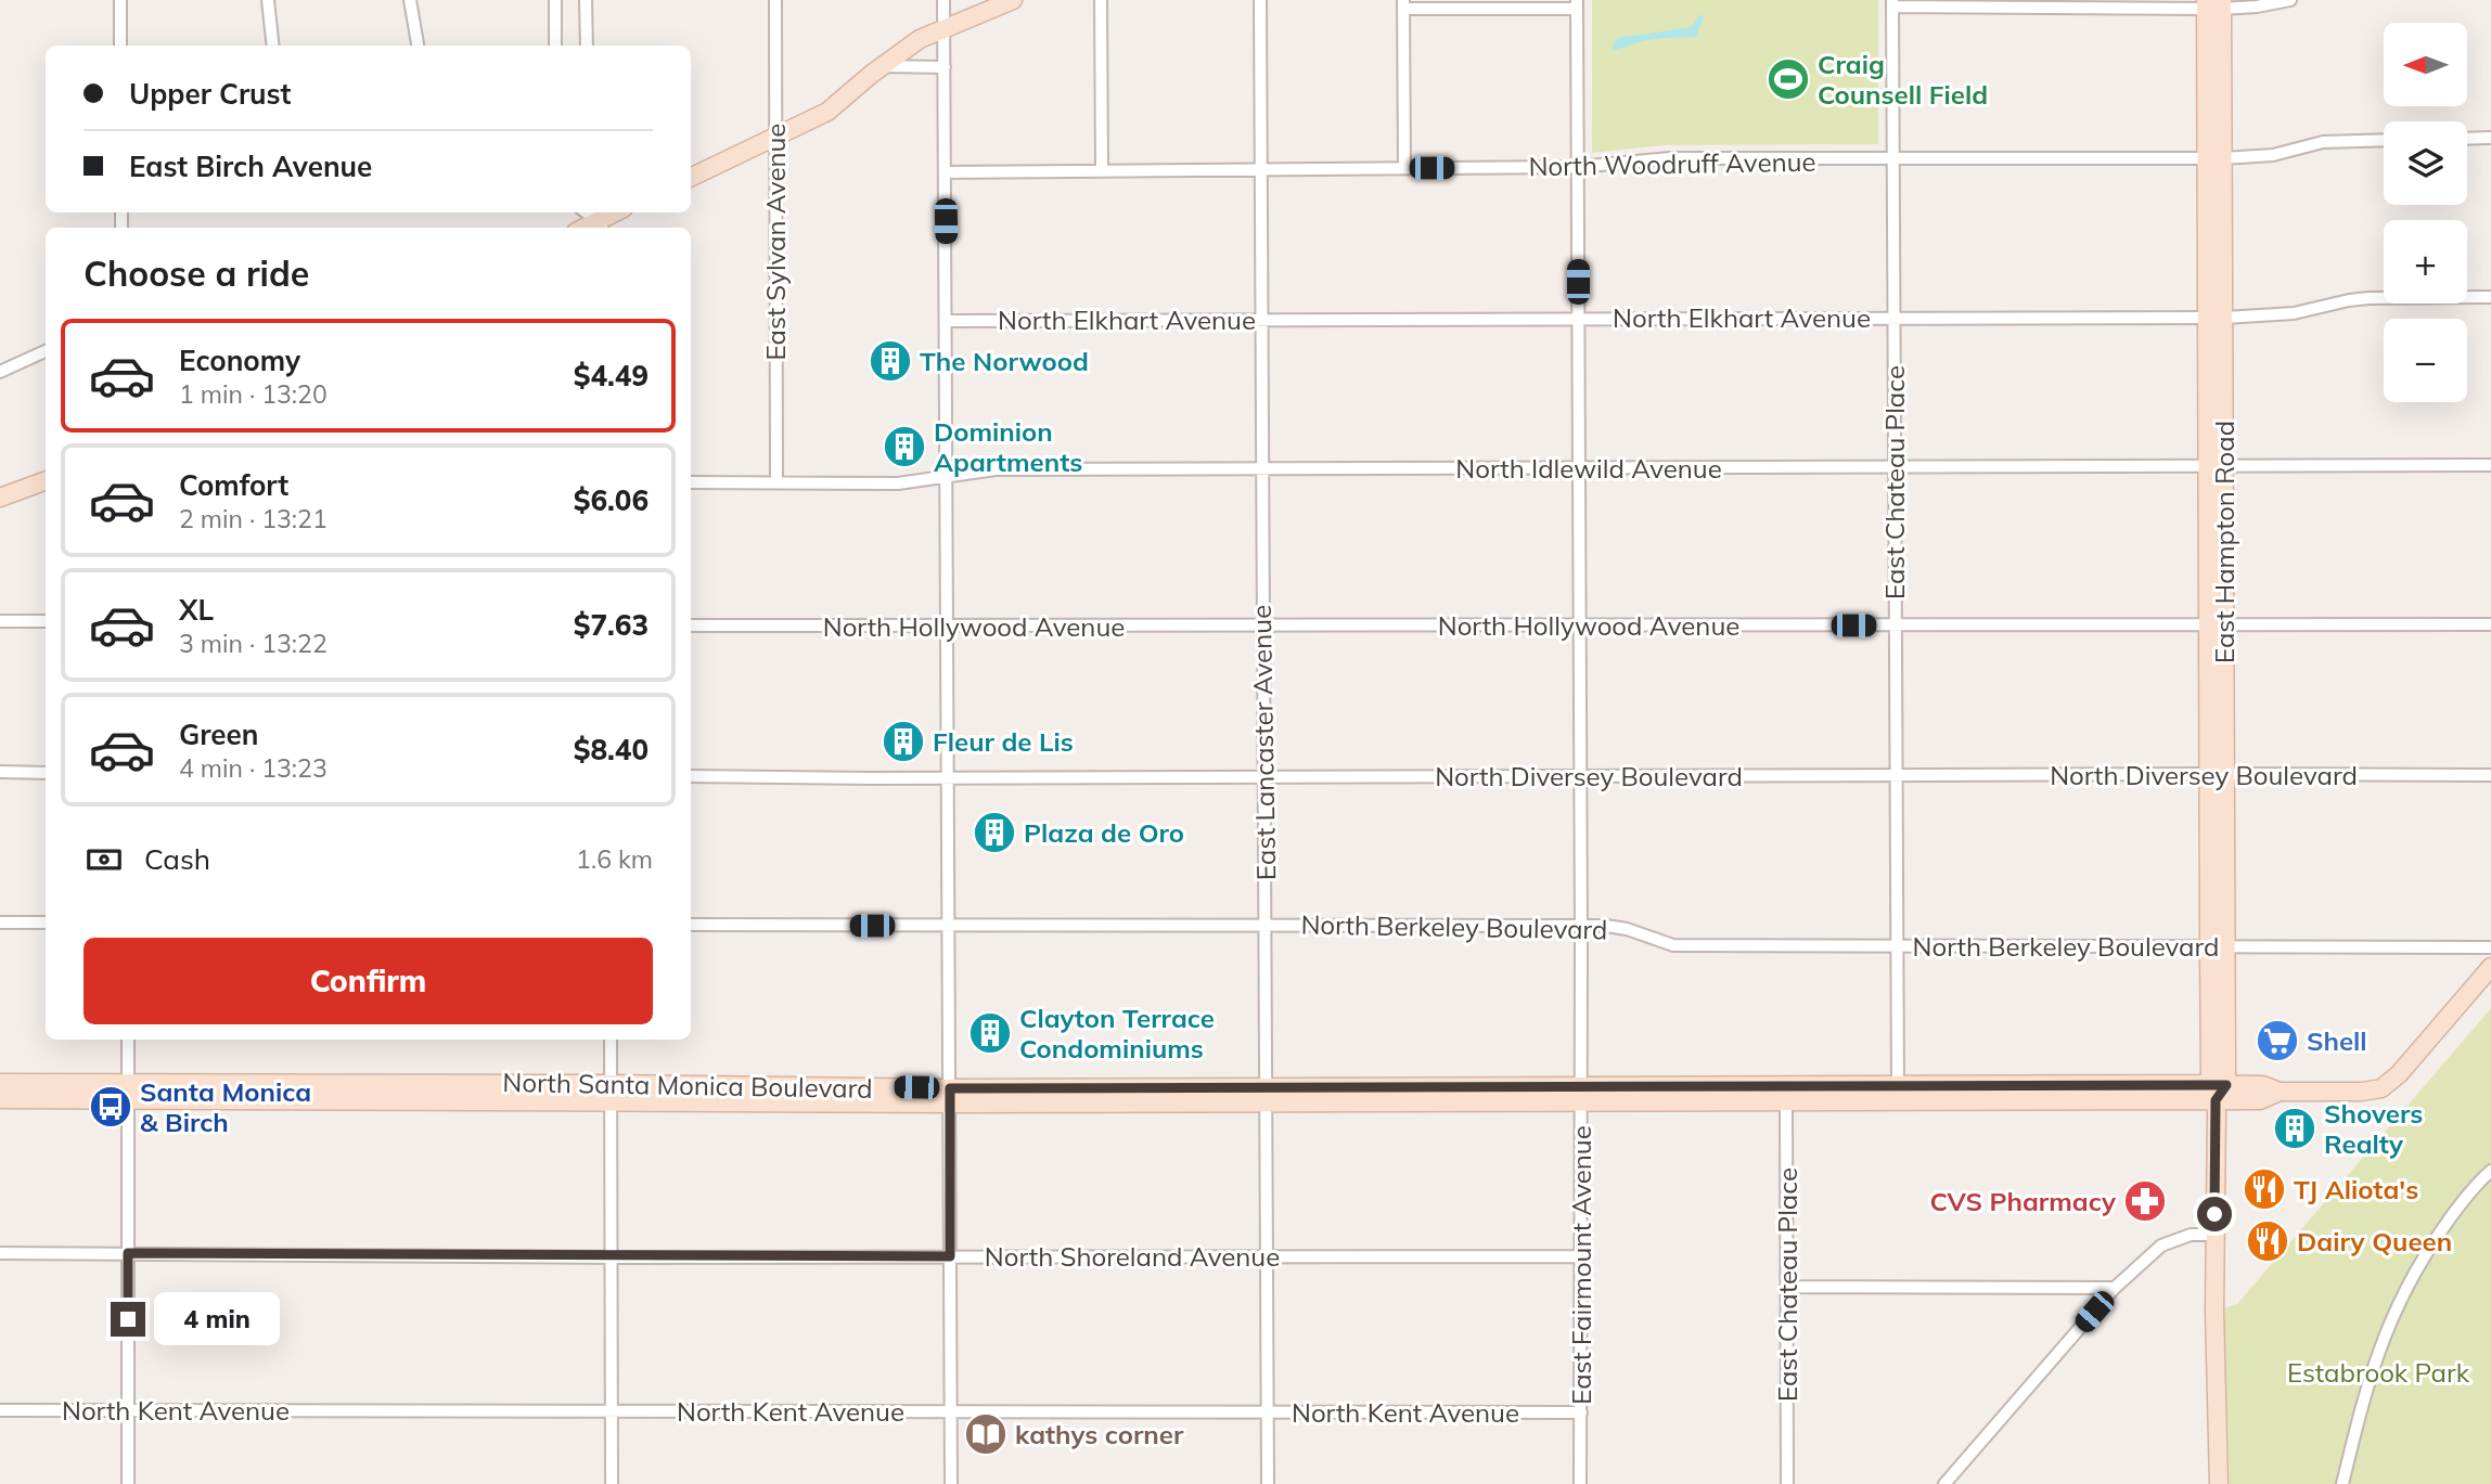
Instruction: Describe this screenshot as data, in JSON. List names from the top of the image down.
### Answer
{
  "streets": {
    "street": [
      "North Woodruff Avenue",
      "East Sylvan Avenue",
      "North Elkhart Avenue",
      "North Idlewild Avenue",
      "East Chateau Place",
      "East Hampton Road",
      "North Hollywood Avenue",
      "East Lancaster Avenue",
      "North Diversey Boulevard",
      "North Berkeley Boulevard",
      "North Santa Monica Boulevard",
      "North Shoreland Avenue",
      "East Fairmount Avenue",
      "North Kent Avenue"
    ]
  },
  "crossings": [
    ["North Woodruff Avenue", "East Chateau Place"],
    ["North Woodruff Avenue", "East Hampton Road"],
    ["North Woodruff Avenue", "East Lancaster Avenue"],
    ["North Woodruff Avenue", "East Fairmount Avenue"],
    ["East Sylvan Avenue", "North Idlewild Avenue"],
    ["North Elkhart Avenue", "East Chateau Place"],
    ["North Elkhart Avenue", "East Hampton Road"],
    ["North Elkhart Avenue", "East Lancaster Avenue"],
    ["North Elkhart Avenue", "East Fairmount Avenue"],
    ["North Idlewild Avenue", "East Chateau Place"],
    ["North Idlewild Avenue", "East Hampton Road"],
    ["North Idlewild Avenue", "East Lancaster Avenue"],
    ["North Idlewild Avenue", "East Fairmount Avenue"],
    ["East Chateau Place", "North Hollywood Avenue"],
    ["East Chateau Place", "North Diversey Boulevard"],
    ["East Chateau Place", "North Berkeley Boulevard"],
    ["East Chateau Place", "North Santa Monica Boulevard"],
    ["East Hampton Road", "North Hollywood Avenue"],
    ["East Hampton Road", "North Diversey Boulevard"],
    ["East Hampton Road", "North Berkeley Boulevard"],
    ["East Hampton Road", "North Santa Monica Boulevard"],
    ["North Hollywood Avenue", "East Lancaster Avenue"],
    ["North Hollywood Avenue", "East Fairmount Avenue"],
    ["East Lancaster Avenue", "North Diversey Boulevard"],
    ["East Lancaster Avenue", "North Berkeley Boulevard"],
    ["East Lancaster Avenue", "North Santa Monica Boulevard"],
    ["East Lancaster Avenue", "North Shoreland Avenue"],
    ["East Lancaster Avenue", "North Kent Avenue"],
    ["North Diversey Boulevard", "East Fairmount Avenue"],
    ["North Berkeley Boulevard", "East Fairmount Avenue"],
    ["North Santa Monica Boulevard", "East Fairmount Avenue"],
    ["North Shoreland Avenue", "East Fairmount Avenue"],
    ["East Fairmount Avenue", "North Kent Avenue"]
  ],
  "parks": ["Estabrook Park"],
  "places": {
    "sports": ["Craig Counsell Field"],
    "building": [
      "The Norwood",
      "Dominion Apartments",
      "Fleur de Lis",
      "Plaza de Oro",
      "Clayton Terrace Condominiums",
      "Shovers Realty"
    ],
    "supermarket": ["Shell"],
    "bus stop": ["Santa Monica & Birch"],
    "restaurant": ["TJ Aliota's", "Dairy Queen"],
    "pharmacy": ["CVS Pharmacy"],
    "library": ["kathys corner"]
  },
  "north": "left",
  "page": {
    "map_buttons": ["+", "−"],
    "banner": ["Upper Crust", "East Birch Avenue"],
    "heading": "Choose a ride",
    "list": [
      {
        "name": "Economy",
        "note": "1 min · 13:20",
        "value": "$4.49"
      },
      {
        "name": "Comfort",
        "note": "2 min · 13:21",
        "value": "$6.06"
      },
      {
        "name": "XL",
        "note": "3 min · 13:22",
        "value": "$7.63"
      },
      {
        "name": "Green",
        "note": "4 min · 13:23",
        "value": "$8.40"
      }
    ],
    "pay": ["Cash", "1.6 km"],
    "buttons": "Confirm",
    "bubble": "4 min"
  }
}
